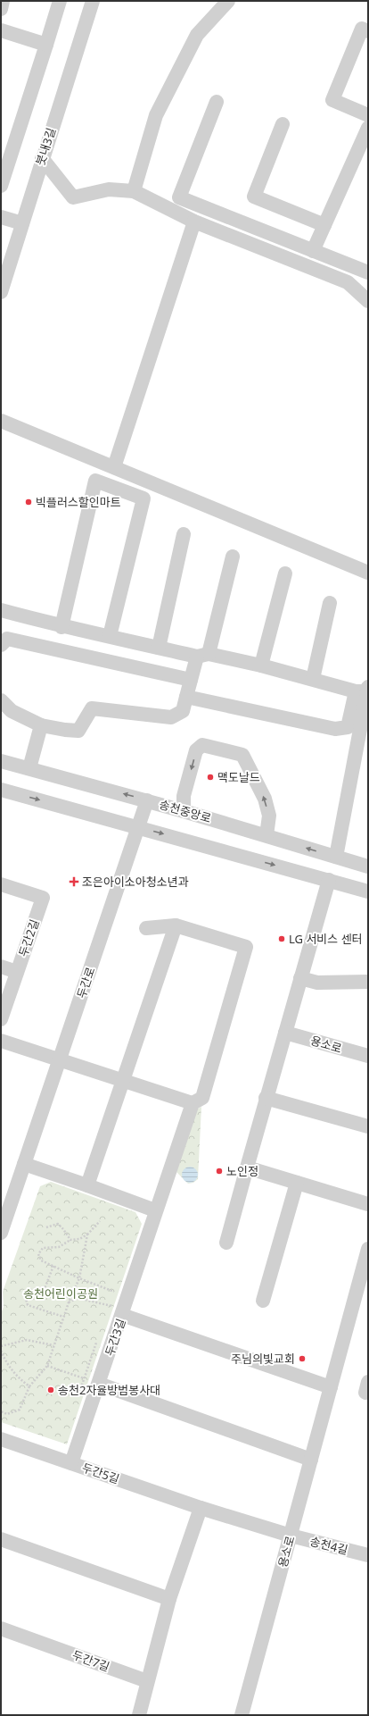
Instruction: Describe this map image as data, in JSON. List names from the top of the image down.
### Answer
{
  "streets": {
    "street": [
      "붓내3길",
      "송천중앙로",
      "두간2길",
      "두간로",
      "용소로",
      "두간3길",
      "두간5길",
      "송천4길",
      "두간7길"
    ]
  },
  "crossings": [
    ["송천중앙로", "두간로"],
    ["용소로", "두간5길"],
    ["용소로", "송천4길"],
    ["두간3길", "두간5길"],
    ["두간5길", "송천4길"]
  ],
  "parks": ["송천어린이공원"],
  "places": {
    "other": [
      "빅플러스할인마트",
      "맥도날드",
      "LG 서비스 센터",
      "노인정",
      "주님의빛교회",
      "송천2자율방범봉사대"
    ],
    "health": ["조은아이소아청소년과"]
  }
}
